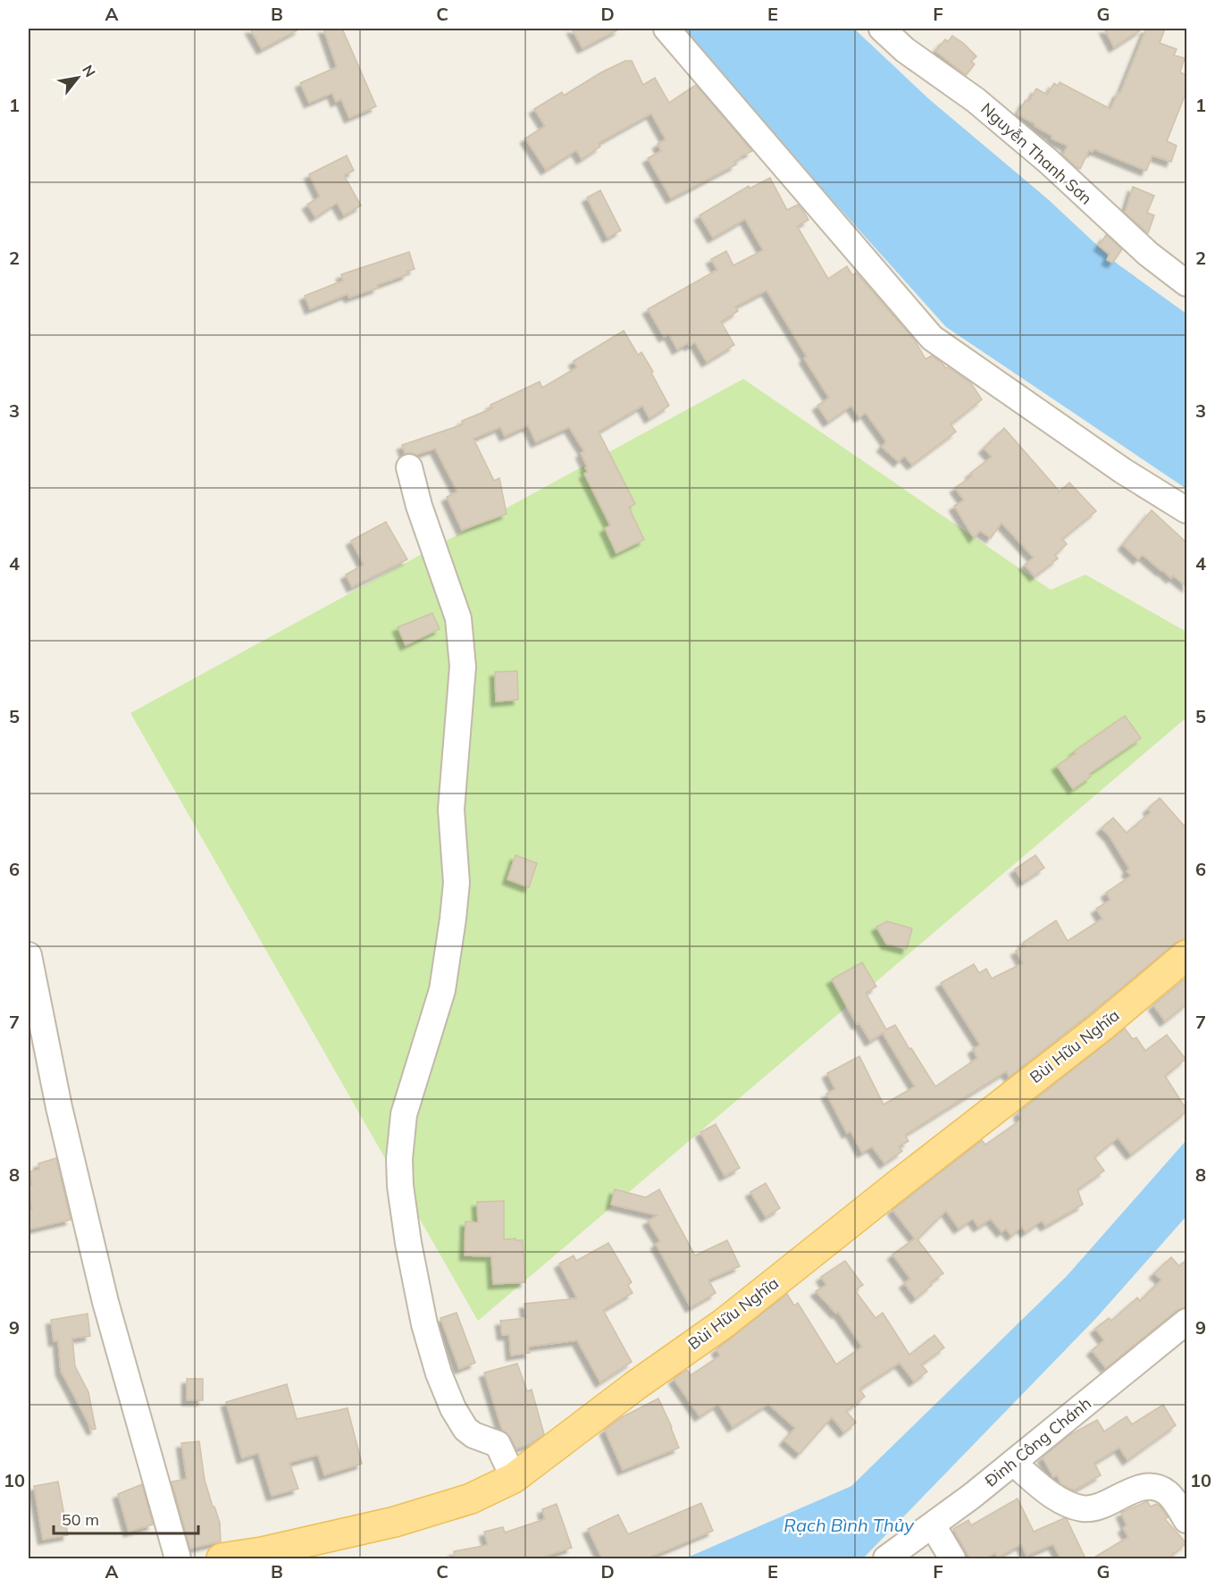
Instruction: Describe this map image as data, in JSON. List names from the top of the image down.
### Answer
{
  "streets": {
    "main road": ["Bùi Hữu Nghĩa"],
    "street": ["Nguyễn Thanh Sơn", "Đinh Công Chánh"]
  },
  "water": ["Rạch Bình Thủy"],
  "scale_bar": "50 m",
  "north": "top right",
  "grid": {
    "columns": [
      "A",
      "B",
      "C",
      "D",
      "E",
      "F",
      "G"
    ],
    "rows": [
      "1",
      "2",
      "3",
      "4",
      "5",
      "6",
      "7",
      "8",
      "9",
      "10"
    ]
  }
}
